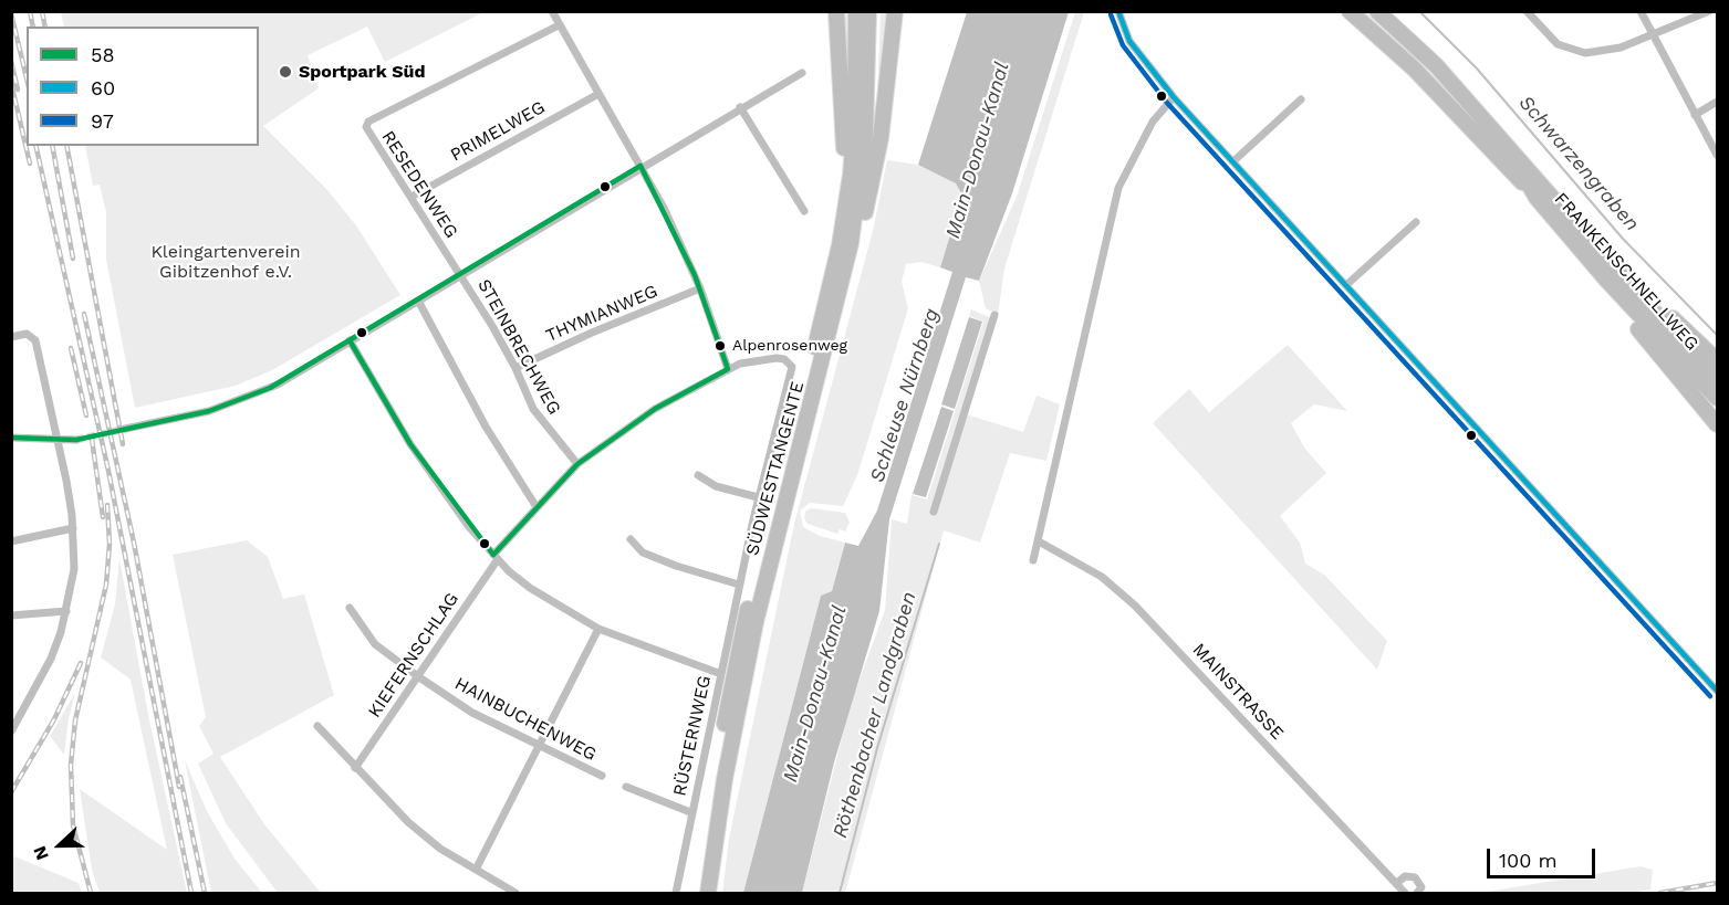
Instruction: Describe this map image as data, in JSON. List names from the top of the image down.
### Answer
{
  "streets": {
    "highway": ["FRANKENSCHNELLWEG", "SÜDWESTTANGENTE"],
    "street": [
      "PRIMELWEG",
      "RESEDENWEG",
      "THYMIANWEG",
      "STEINBRECHWEG",
      "KIEFERNSCHLAG",
      "MAINSTRASSE",
      "HAINBUCHENWEG",
      "RÜSTERNWEG"
    ]
  },
  "crossings": [
    ["PRIMELWEG", "RESEDENWEG"],
    ["RESEDENWEG", "STEINBRECHWEG"],
    ["THYMIANWEG", "STEINBRECHWEG"],
    ["STEINBRECHWEG", "KIEFERNSCHLAG"],
    ["KIEFERNSCHLAG", "HAINBUCHENWEG"],
    ["KIEFERNSCHLAG", "RÜSTERNWEG"]
  ],
  "water": [
    "Main-Donau-Kanal",
    "Schwarzengraben",
    "Schleuse Nürnberg",
    "Röthenbacher Landgraben"
  ],
  "parks": ["Kleingartenverein Gibitzenhof e.V."],
  "places": ["Sportpark Süd", "Alpenrosenweg"],
  "lines": ["transit line 60", "transit line 97", "transit line 58"],
  "legend": ["58", "60", "97"],
  "scale_bar": "100 m",
  "north": "left"
}
